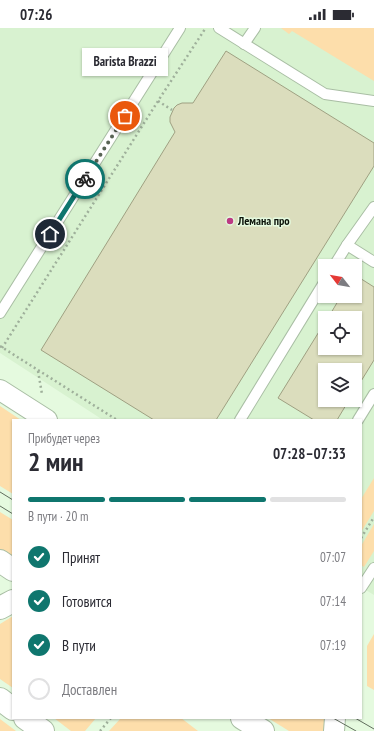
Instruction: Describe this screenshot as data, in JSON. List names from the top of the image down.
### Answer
{
  "places": ["Barista Brazzi", "Лемана про"],
  "north": "top left",
  "page": {
    "status": "07:26",
    "bubble": "Barista Brazzi",
    "heading": ["2 мин", "Прибудет через", "07:28–07:33"],
    "bar": "В пути · 20 m",
    "list": [
      ["Принят", "07:07"],
      ["Готовится", "07:14"],
      ["В пути", "07:19"],
      "Доставлен"
    ]
  }
}
